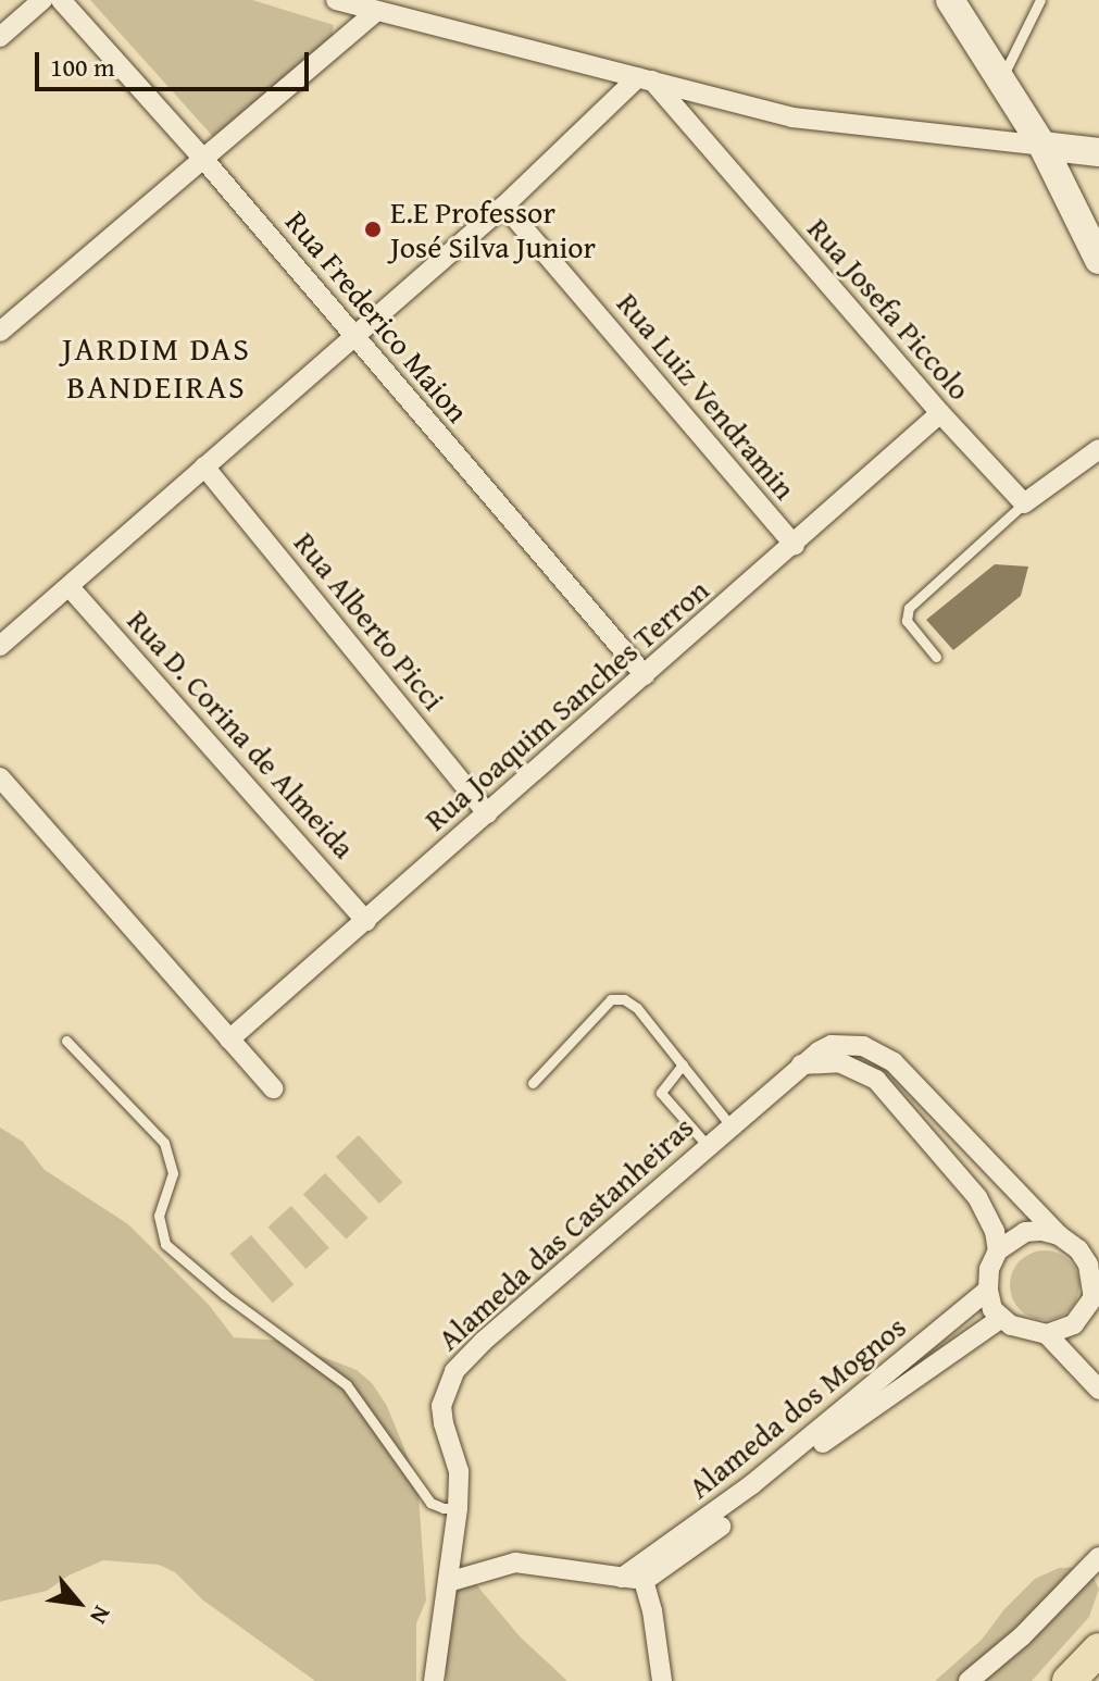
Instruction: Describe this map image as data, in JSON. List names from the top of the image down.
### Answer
{
  "streets": {
    "street": [
      "Rua Josefa Piccolo",
      "Rua Frederico Maion",
      "Rua Luiz Vendramin",
      "Rua Alberto Picci",
      "Rua Joaquim Sanches Terron",
      "Rua D. Corina de Almeida",
      "Alameda das Castanheiras",
      "Alameda dos Mognos"
    ]
  },
  "crossings": [
    ["Rua Josefa Piccolo", "Rua Joaquim Sanches Terron"],
    ["Rua Frederico Maion", "Rua Joaquim Sanches Terron"],
    ["Rua Luiz Vendramin", "Rua Joaquim Sanches Terron"],
    ["Rua Alberto Picci", "Rua Joaquim Sanches Terron"],
    ["Rua Joaquim Sanches Terron", "Rua D. Corina de Almeida"],
    ["Alameda das Castanheiras", "Alameda dos Mognos"]
  ],
  "districts": ["JARDIM DAS BANDEIRAS"],
  "places": ["E.E Professor José Silva Junior"],
  "scale_bar": "100 m",
  "north": "bottom right"
}
